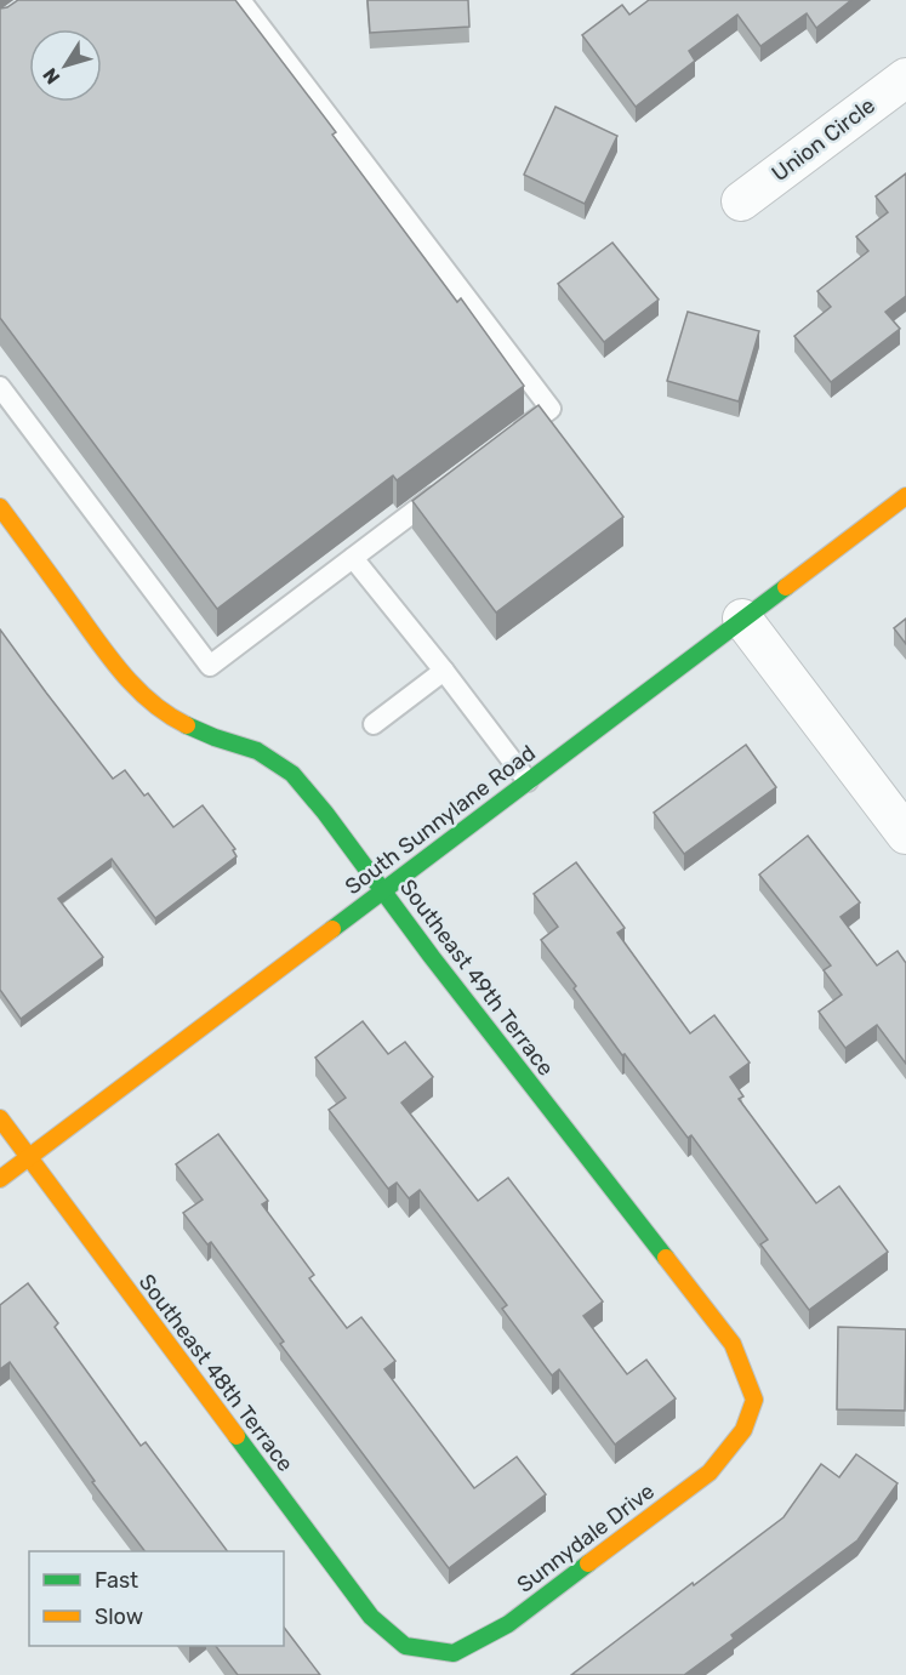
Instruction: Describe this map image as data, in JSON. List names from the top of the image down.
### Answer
{
  "streets": {
    "street": [
      "Union Circle",
      "South Sunnylane Road",
      "Southeast 49th Terrace",
      "Southeast 48th Terrace",
      "Sunnydale Drive"
    ]
  },
  "crossings": [
    ["South Sunnylane Road", "Southeast 49th Terrace"],
    ["South Sunnylane Road", "Southeast 48th Terrace"],
    ["Southeast 49th Terrace", "Sunnydale Drive"],
    ["Southeast 48th Terrace", "Sunnydale Drive"]
  ],
  "legend": ["Fast", "Slow"],
  "north": "bottom left"
}
